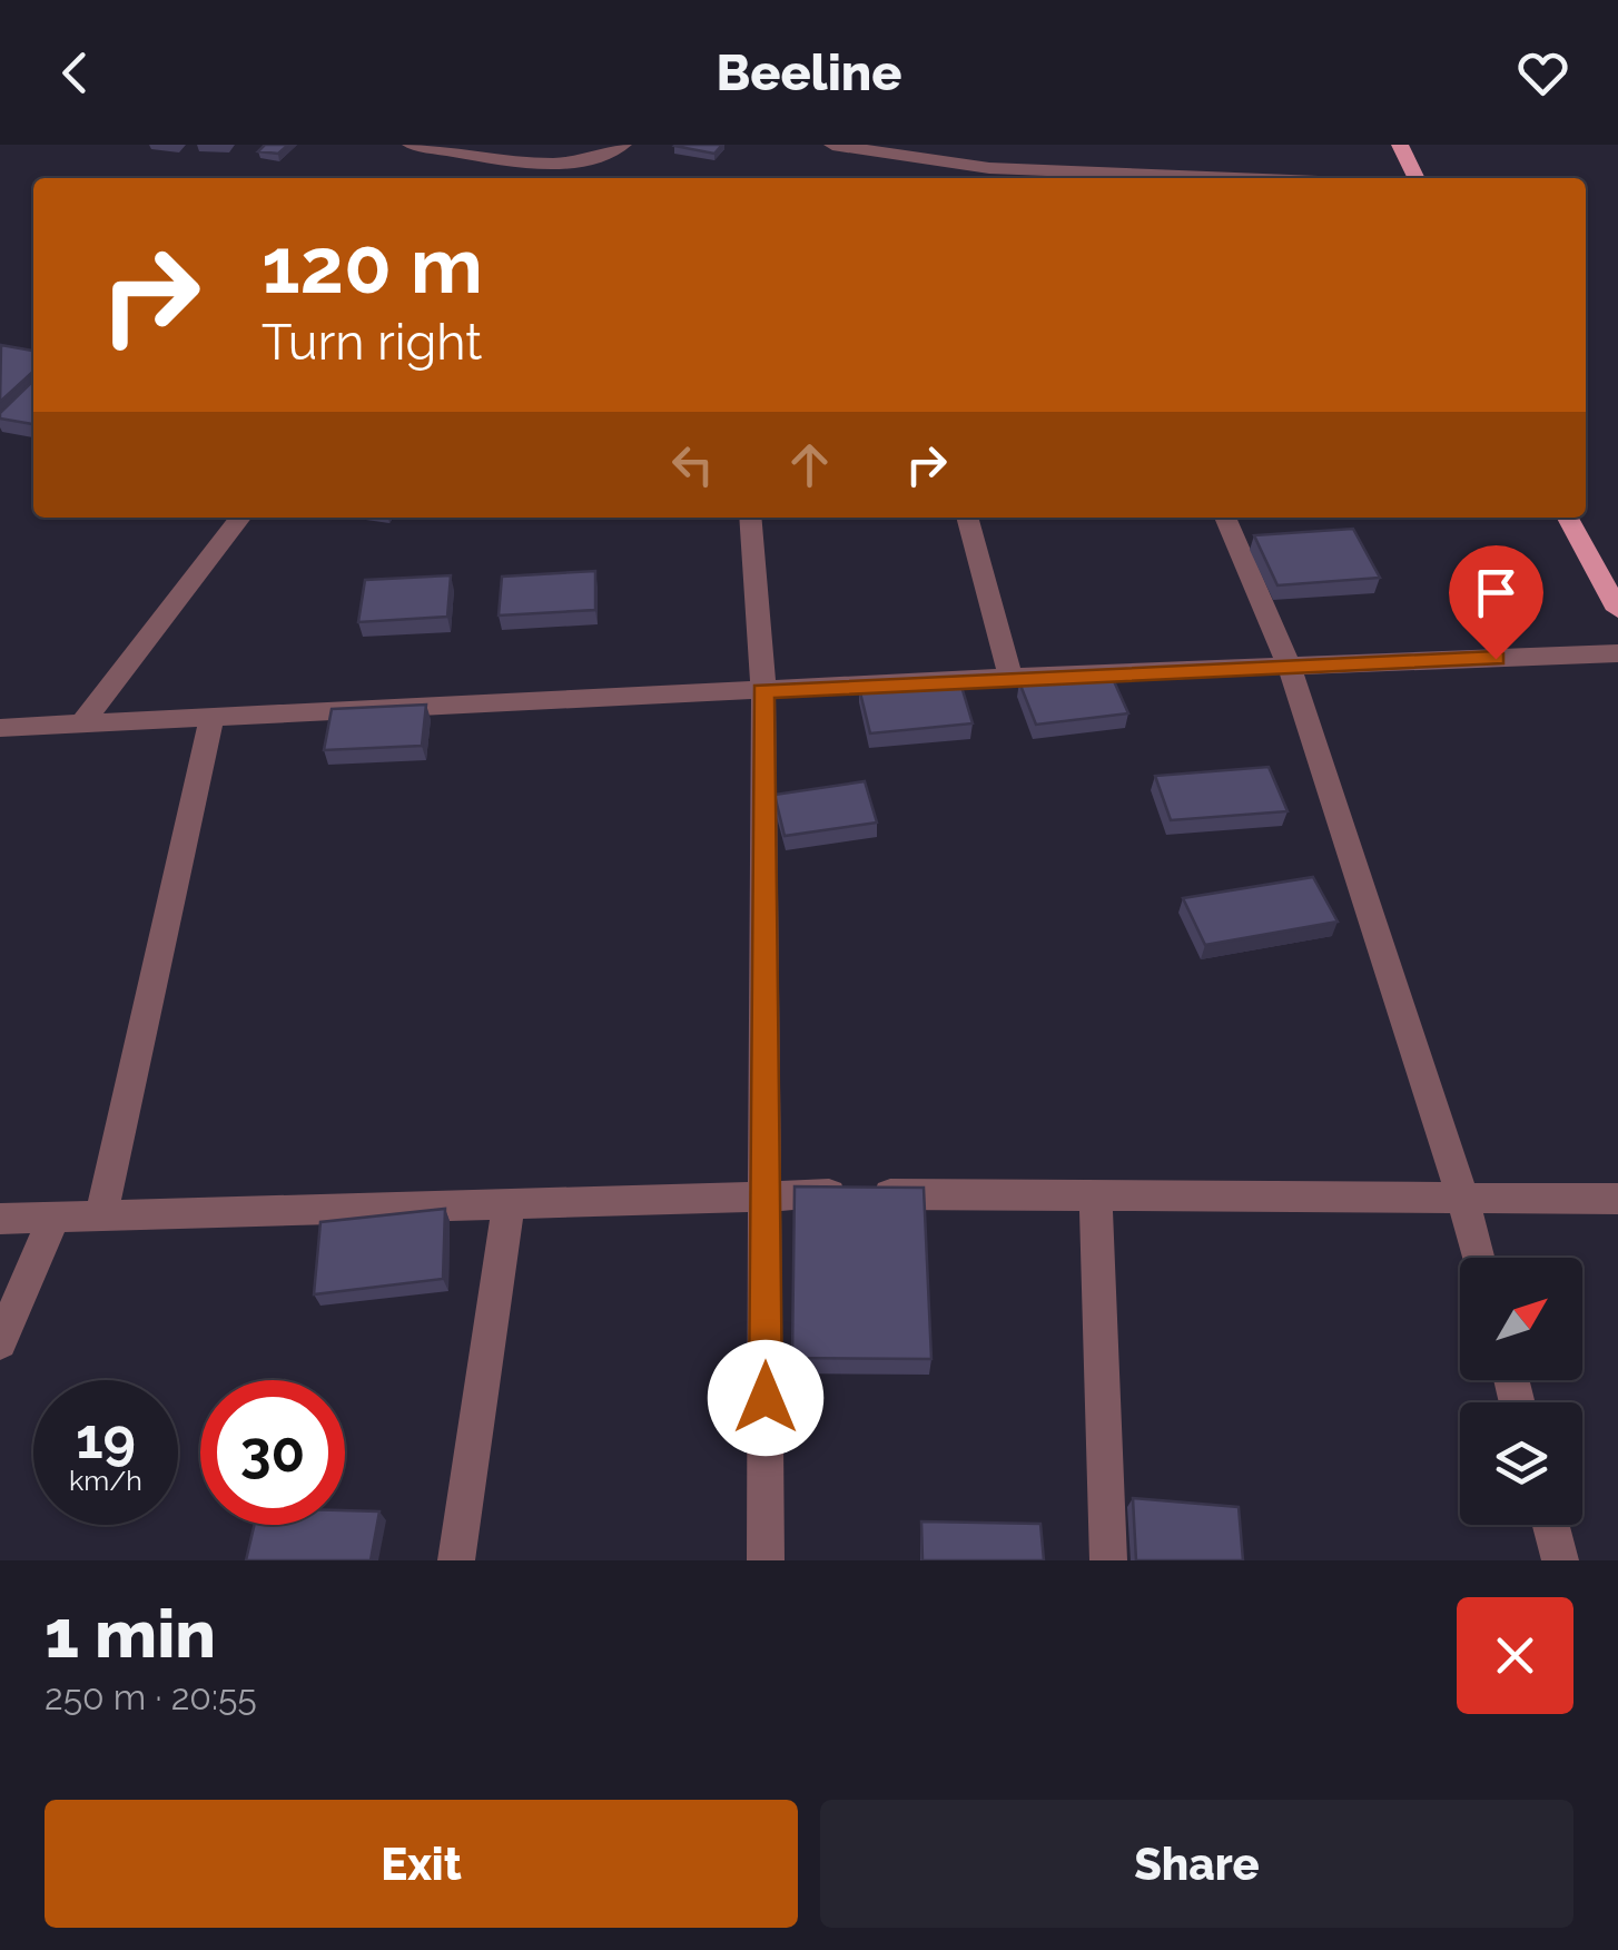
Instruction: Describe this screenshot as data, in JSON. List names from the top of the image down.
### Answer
{
  "north": "top right",
  "page": {
    "header": "Beeline",
    "turn": ["120 m", "Turn right"],
    "speed": "19 km/h",
    "limit": "30",
    "heading": ["1 min", "250 m · 20:55"],
    "buttons": ["Exit", "Share"]
  }
}
